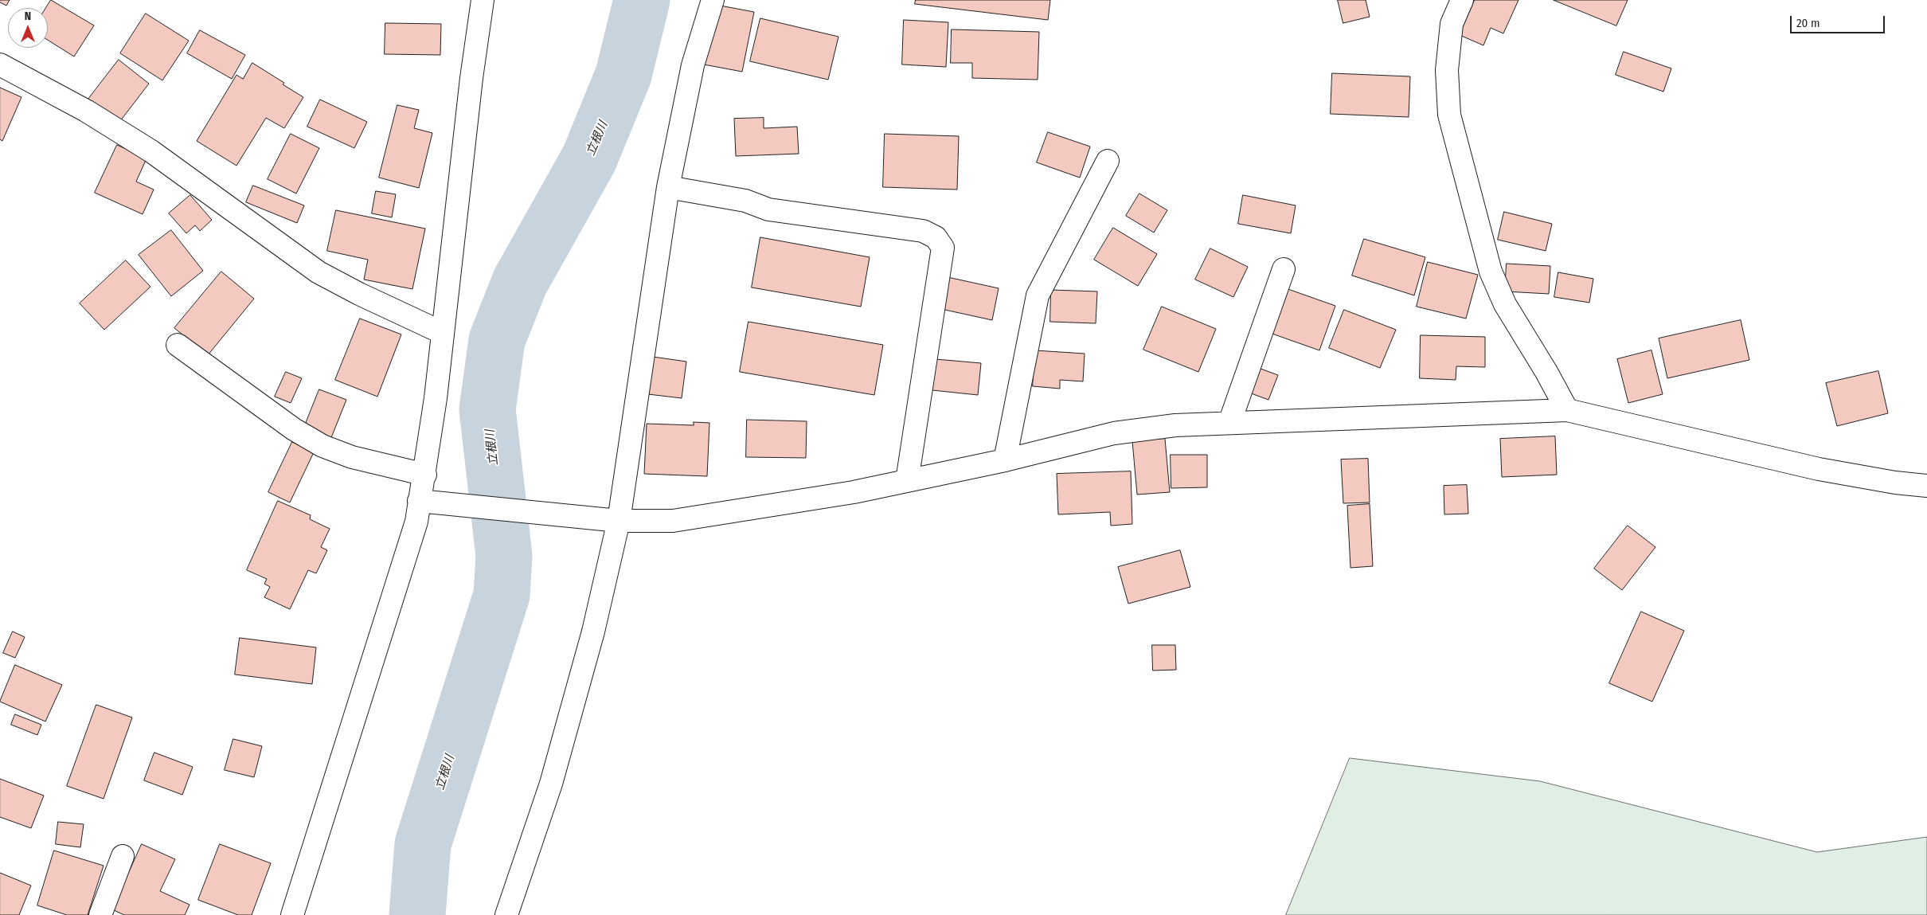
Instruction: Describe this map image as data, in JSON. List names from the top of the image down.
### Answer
{
  "water": ["立根川"],
  "scale_bar": "20 m",
  "north": "top"
}
